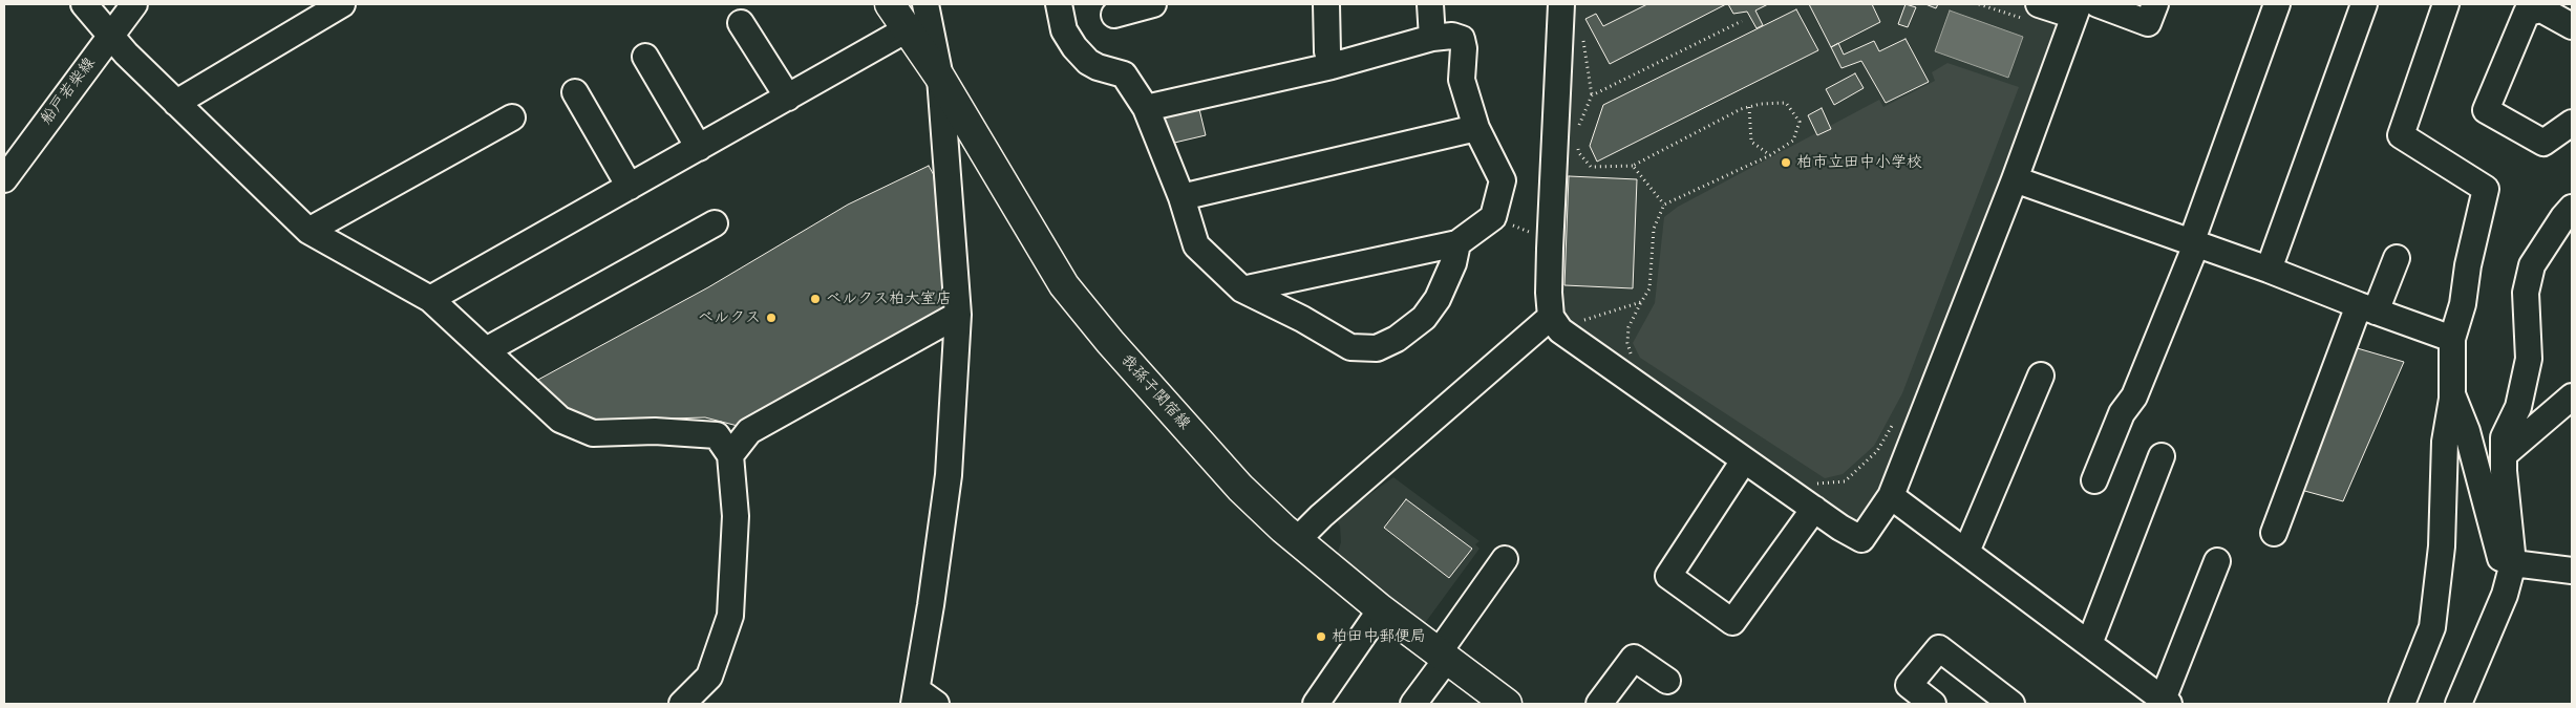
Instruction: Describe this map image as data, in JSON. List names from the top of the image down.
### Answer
{
  "streets": {
    "main road": ["我孫子関宿線"],
    "street": ["船戸若柴線"]
  },
  "places": [
    "柏市立田中小学校",
    "ベルクス柏大室店",
    "ベルクス",
    "柏田中郵便局"
  ]
}
